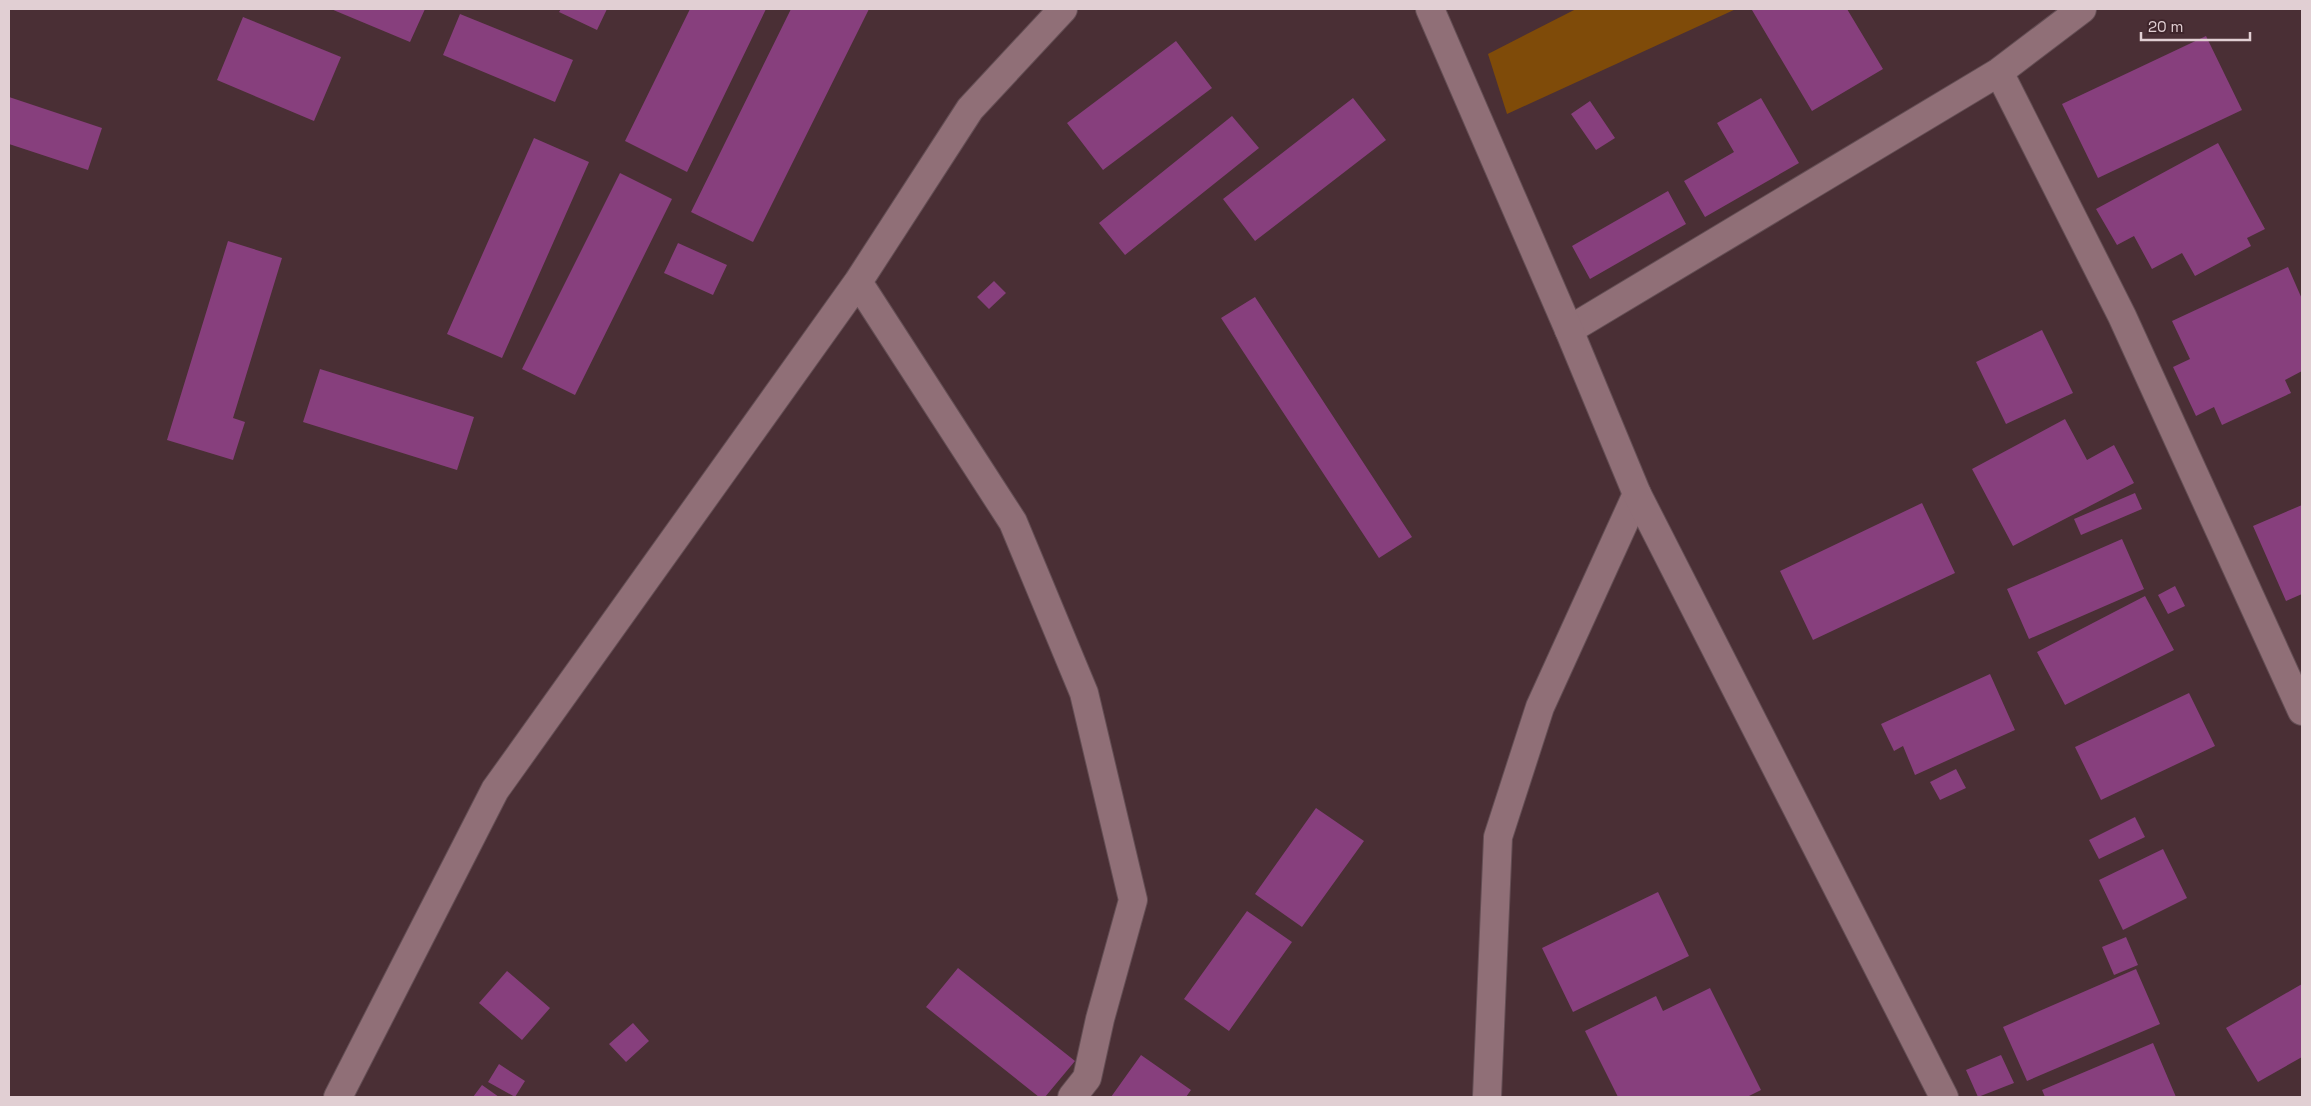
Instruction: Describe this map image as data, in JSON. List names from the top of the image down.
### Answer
{
  "scale_bar": "20 m"
}
